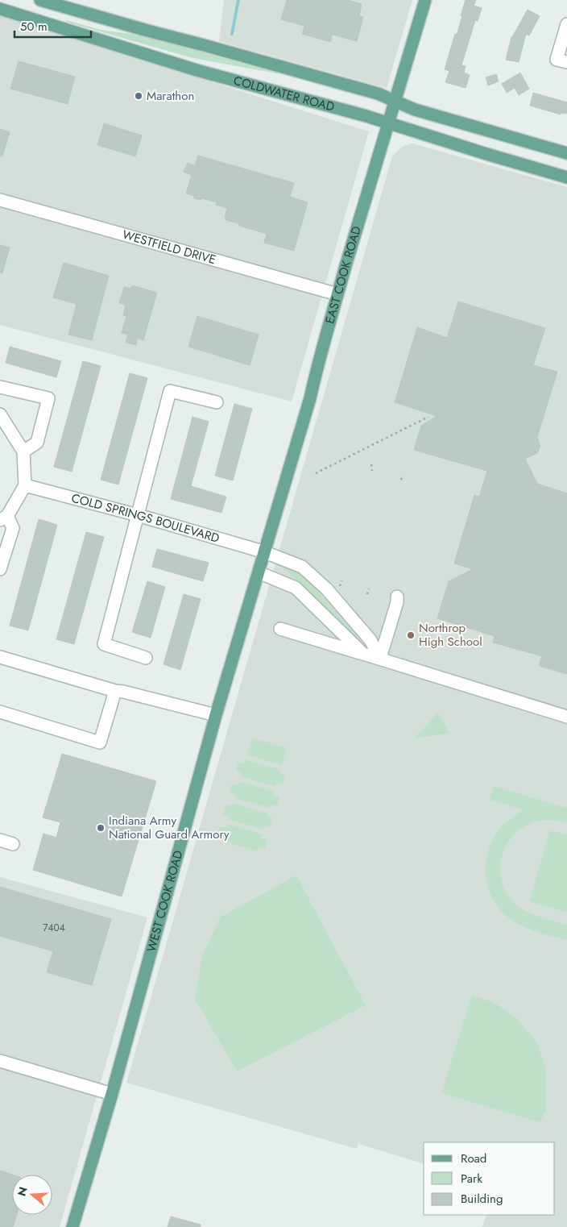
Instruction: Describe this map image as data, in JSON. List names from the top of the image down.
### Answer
{
  "streets": {
    "main road": ["COLDWATER ROAD", "EAST COOK ROAD", "WEST COOK ROAD"],
    "street": ["WESTFIELD DRIVE", "COLD SPRINGS BOULEVARD"]
  },
  "crossings": [
    ["COLDWATER ROAD", "EAST COOK ROAD"],
    ["WESTFIELD DRIVE", "EAST COOK ROAD"],
    ["EAST COOK ROAD", "COLD SPRINGS BOULEVARD"],
    ["EAST COOK ROAD", "WEST COOK ROAD"],
    ["COLD SPRINGS BOULEVARD", "WEST COOK ROAD"]
  ],
  "places": ["Marathon", "Northrop High School", "Indiana Army National Guard Armory"],
  "house_numbers": ["7404"],
  "legend": ["Road", "Park", "Building"],
  "scale_bar": "50 m",
  "north": "left"
}
